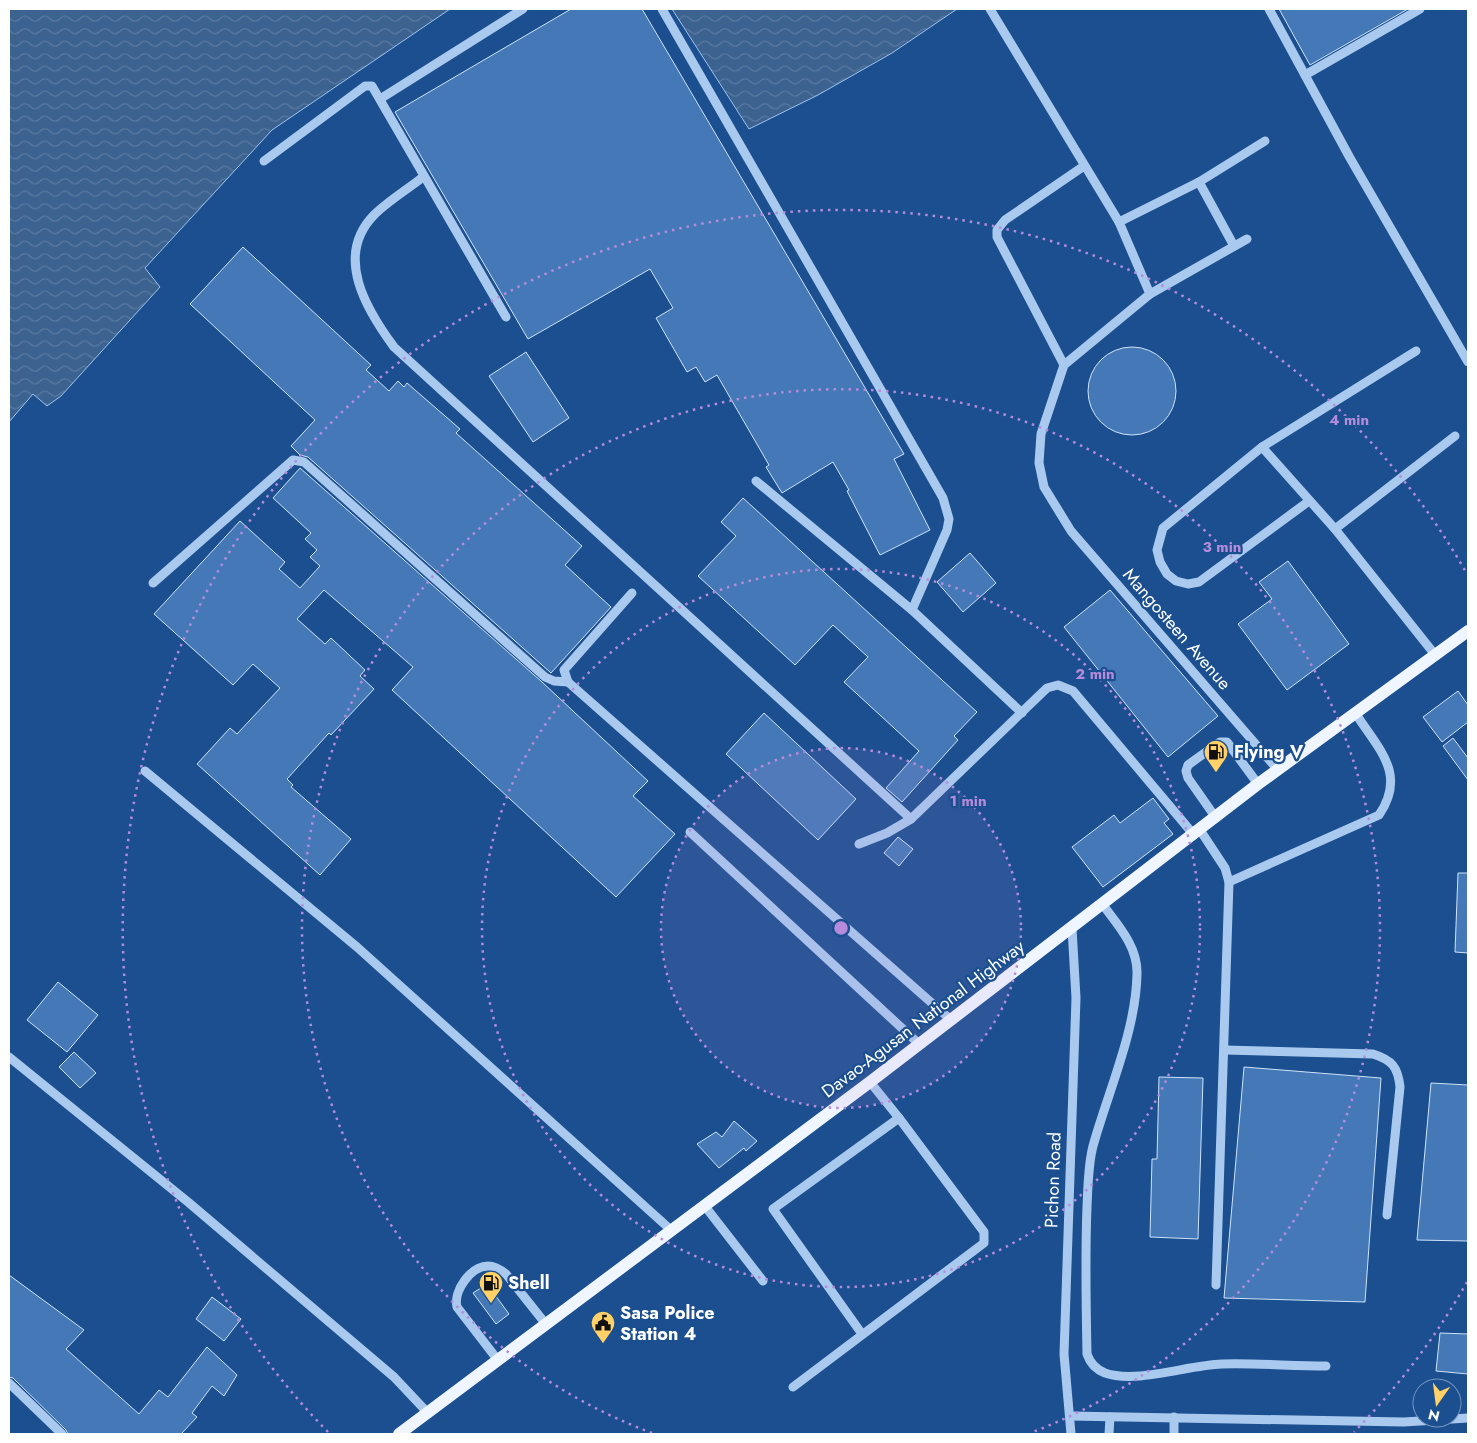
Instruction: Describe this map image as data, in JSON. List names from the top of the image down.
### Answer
{
  "streets": {
    "main road": ["Davao-Agusan National Highway"],
    "street": ["Mangosteen Avenue", "Pichon Road"]
  },
  "crossings": [
    ["Mangosteen Avenue", "Davao-Agusan National Highway"],
    ["Davao-Agusan National Highway", "Pichon Road"]
  ],
  "places": {
    "fuel station": ["Flying V", "Shell"],
    "public building": ["Sasa Police Station 4"]
  },
  "north": "bottom",
  "rings": [
    "4 min",
    "3 min",
    "2 min",
    "1 min"
  ]
}
